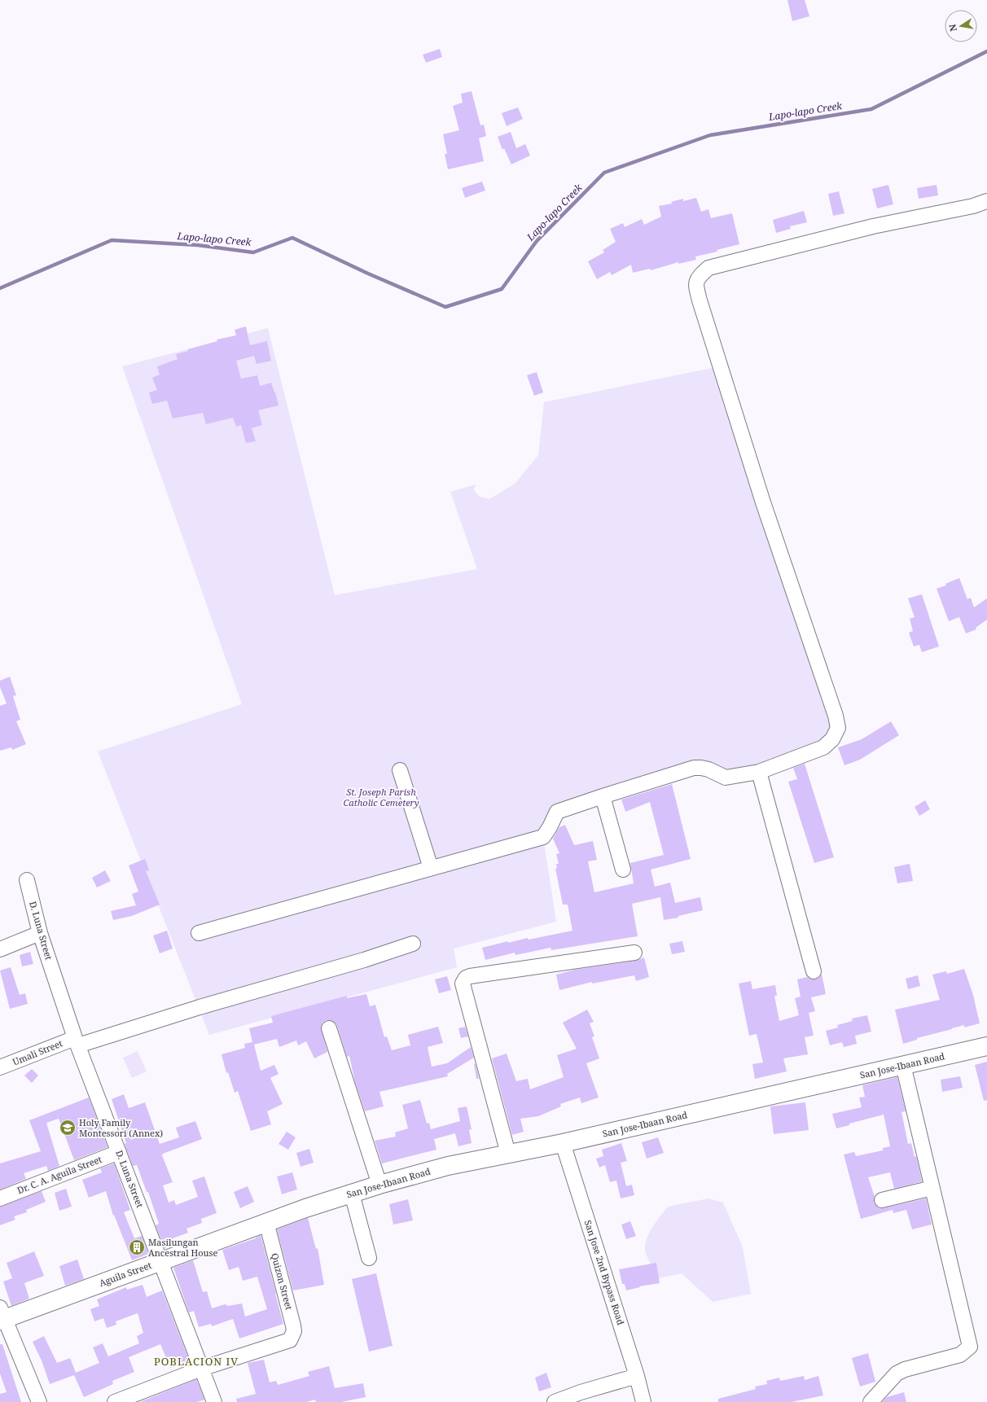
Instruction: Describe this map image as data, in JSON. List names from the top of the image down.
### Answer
{
  "streets": {
    "main road": ["San Jose-Ibaan Road", "Aguila Street"],
    "street": [
      "D. Luna Street",
      "Umali Street",
      "Dr. C. A. Aguila Street",
      "San Jose 2nd Bypass Road",
      "Quizon Street"
    ]
  },
  "crossings": [
    ["D. Luna Street", "Umali Street"],
    ["D. Luna Street", "Dr. C. A. Aguila Street"],
    ["D. Luna Street", "Aguila Street"],
    ["D. Luna Street", "Quizon Street"],
    ["San Jose-Ibaan Road", "San Jose 2nd Bypass Road"],
    ["San Jose-Ibaan Road", "Aguila Street"],
    ["Aguila Street", "Quizon Street"]
  ],
  "districts": ["POBLACION IV"],
  "water": ["Lapo-lapo Creek"],
  "parks": ["St. Joseph Parish Catholic Cemetery"],
  "places": {
    "school or university": ["Holy Family Montessori (Annex)"],
    "building": ["Masilungan Ancestral House"]
  },
  "north": "left"
}
